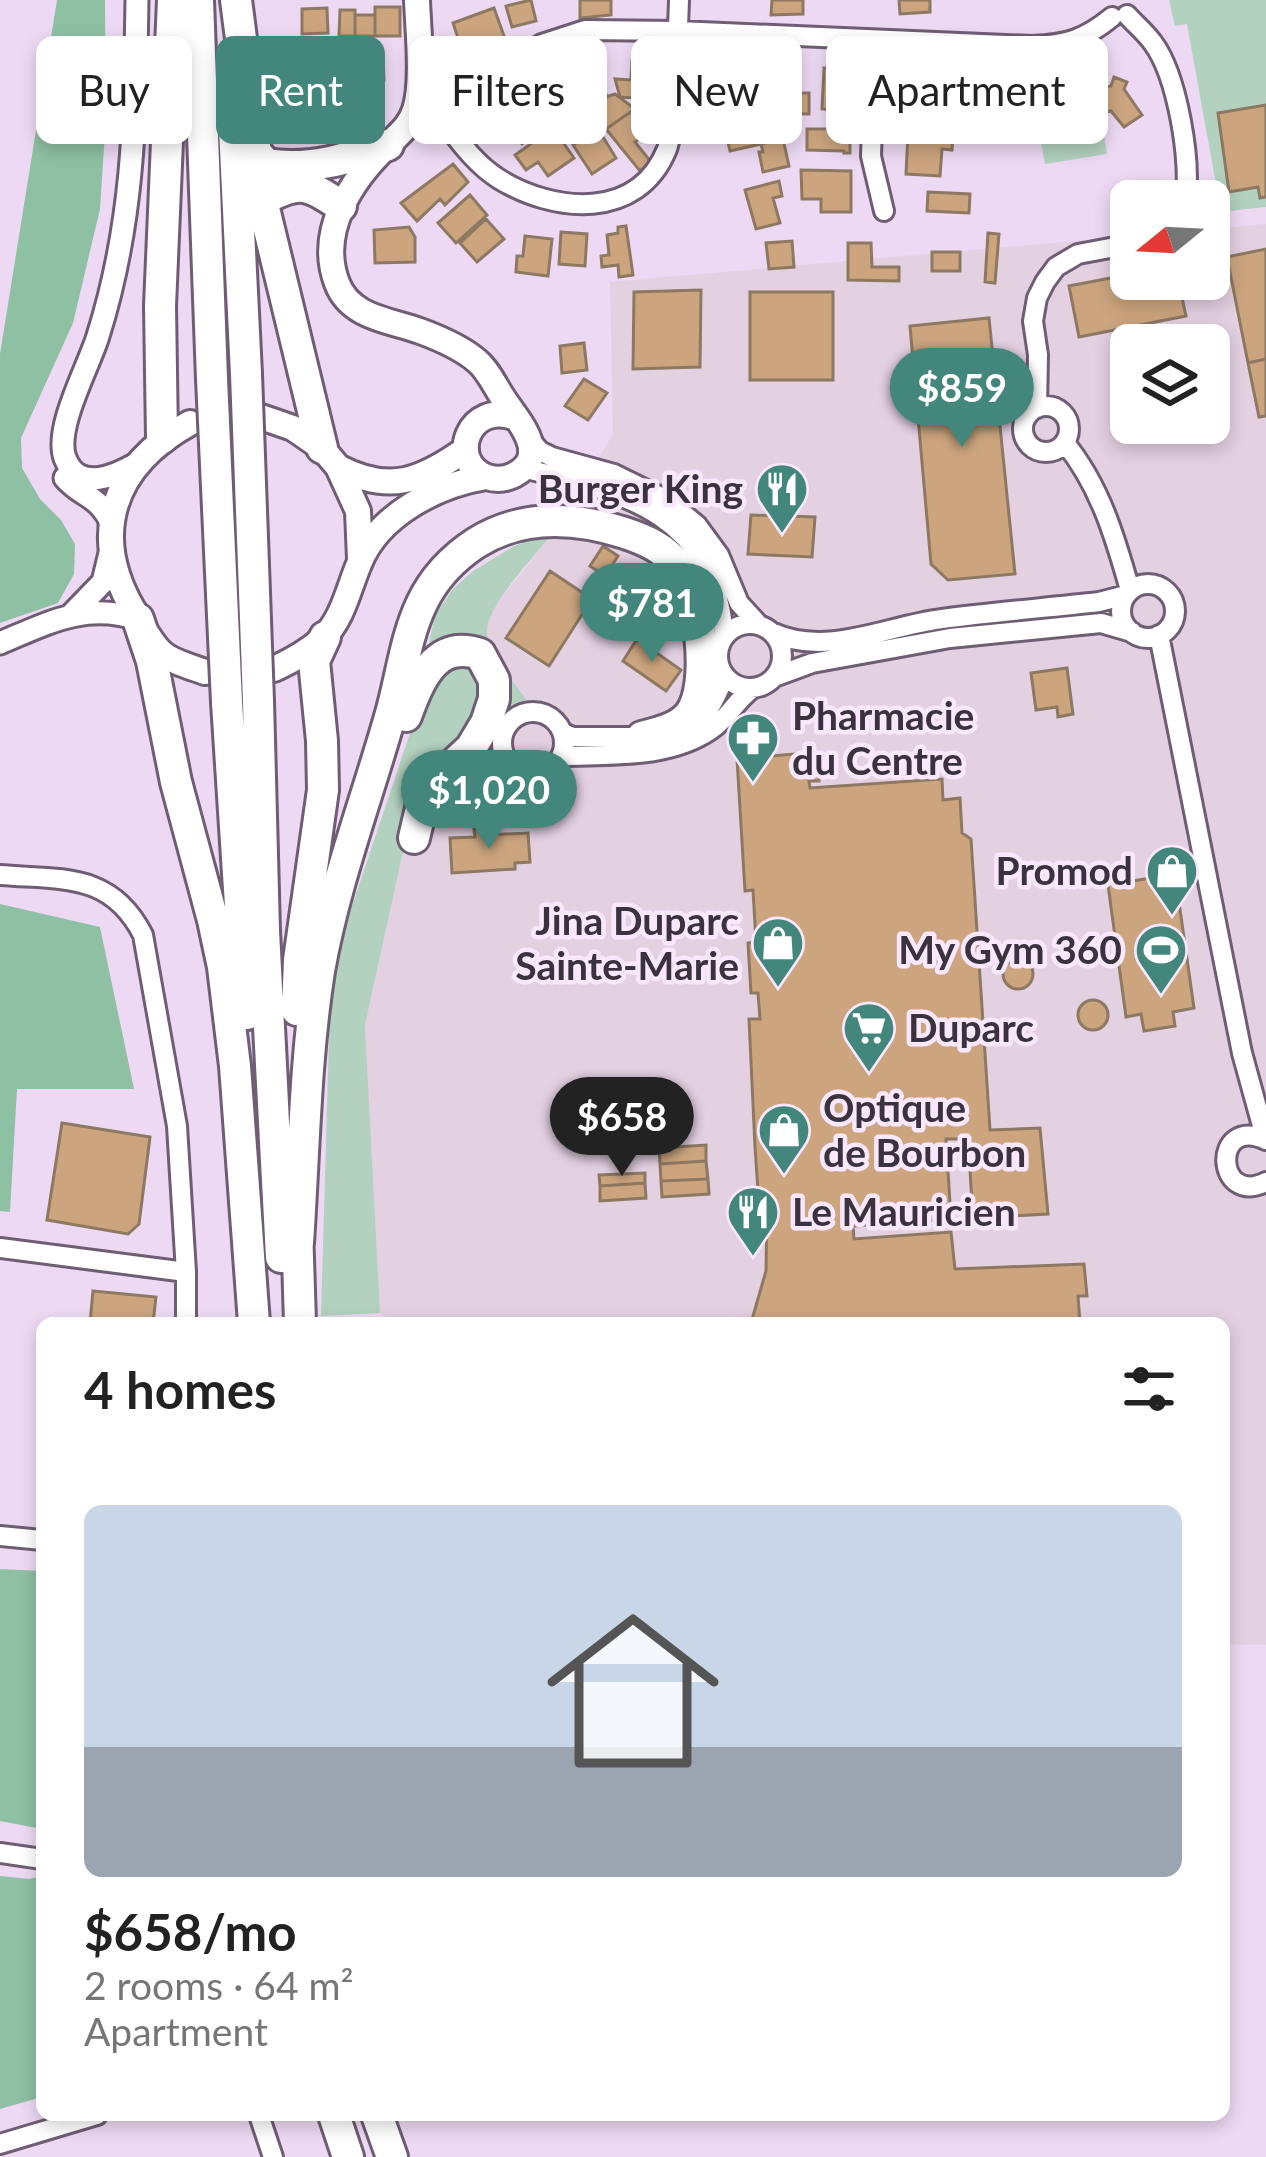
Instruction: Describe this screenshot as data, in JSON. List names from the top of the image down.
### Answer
{
  "places": {
    "restaurant": ["Burger King", "Le Mauricien"],
    "pharmacy": ["Pharmacie du Centre"],
    "shop": ["Promod", "Jina Duparc Sainte-Marie", "Optique de Bourbon"],
    "sports": ["My Gym 360"],
    "supermarket": ["Duparc"]
  },
  "north": "left",
  "page": {
    "chip": [
      "Buy",
      "Rent",
      "Filters",
      "New",
      "Apartment"
    ],
    "price": [
      "$859",
      "$781",
      "$1,020",
      "$658"
    ],
    "heading": "4 homes",
    "list": [
      {
        "name": "$658/mo",
        "note": "2 rooms · 64 m² · Apartment"
      }
    ]
  }
}
